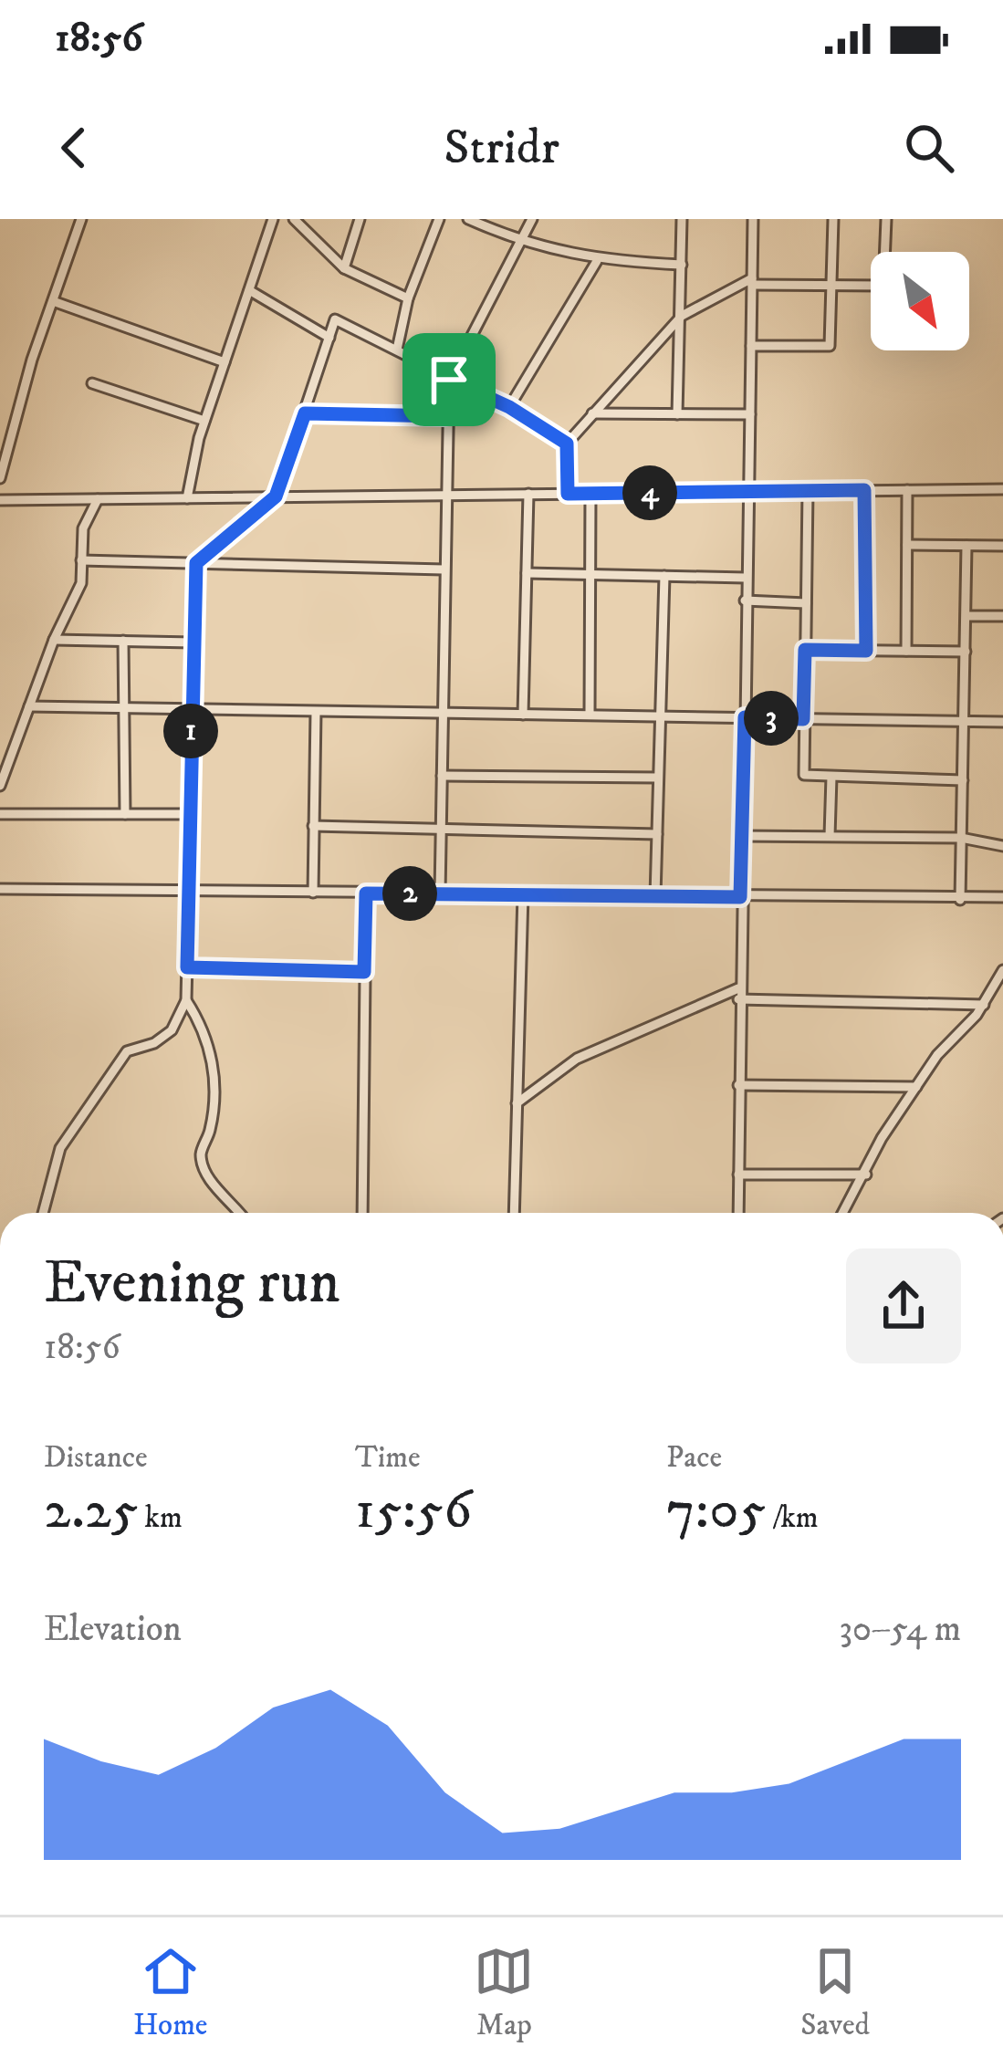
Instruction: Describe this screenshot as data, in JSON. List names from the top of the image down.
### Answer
{
  "north": "bottom right",
  "page": {
    "status": "18:56",
    "header": "Stridr",
    "pins": [
      "4",
      "3",
      "1",
      "2"
    ],
    "heading": ["Evening run", "18:56"],
    "stats": [
      ["Distance", "2.25 km"],
      ["Time", "15:56"],
      ["Pace", "7:05 /km"]
    ],
    "chart": ["Elevation", "30–54 m"],
    "tabs": ["Home", "Map", "Saved"]
  }
}
